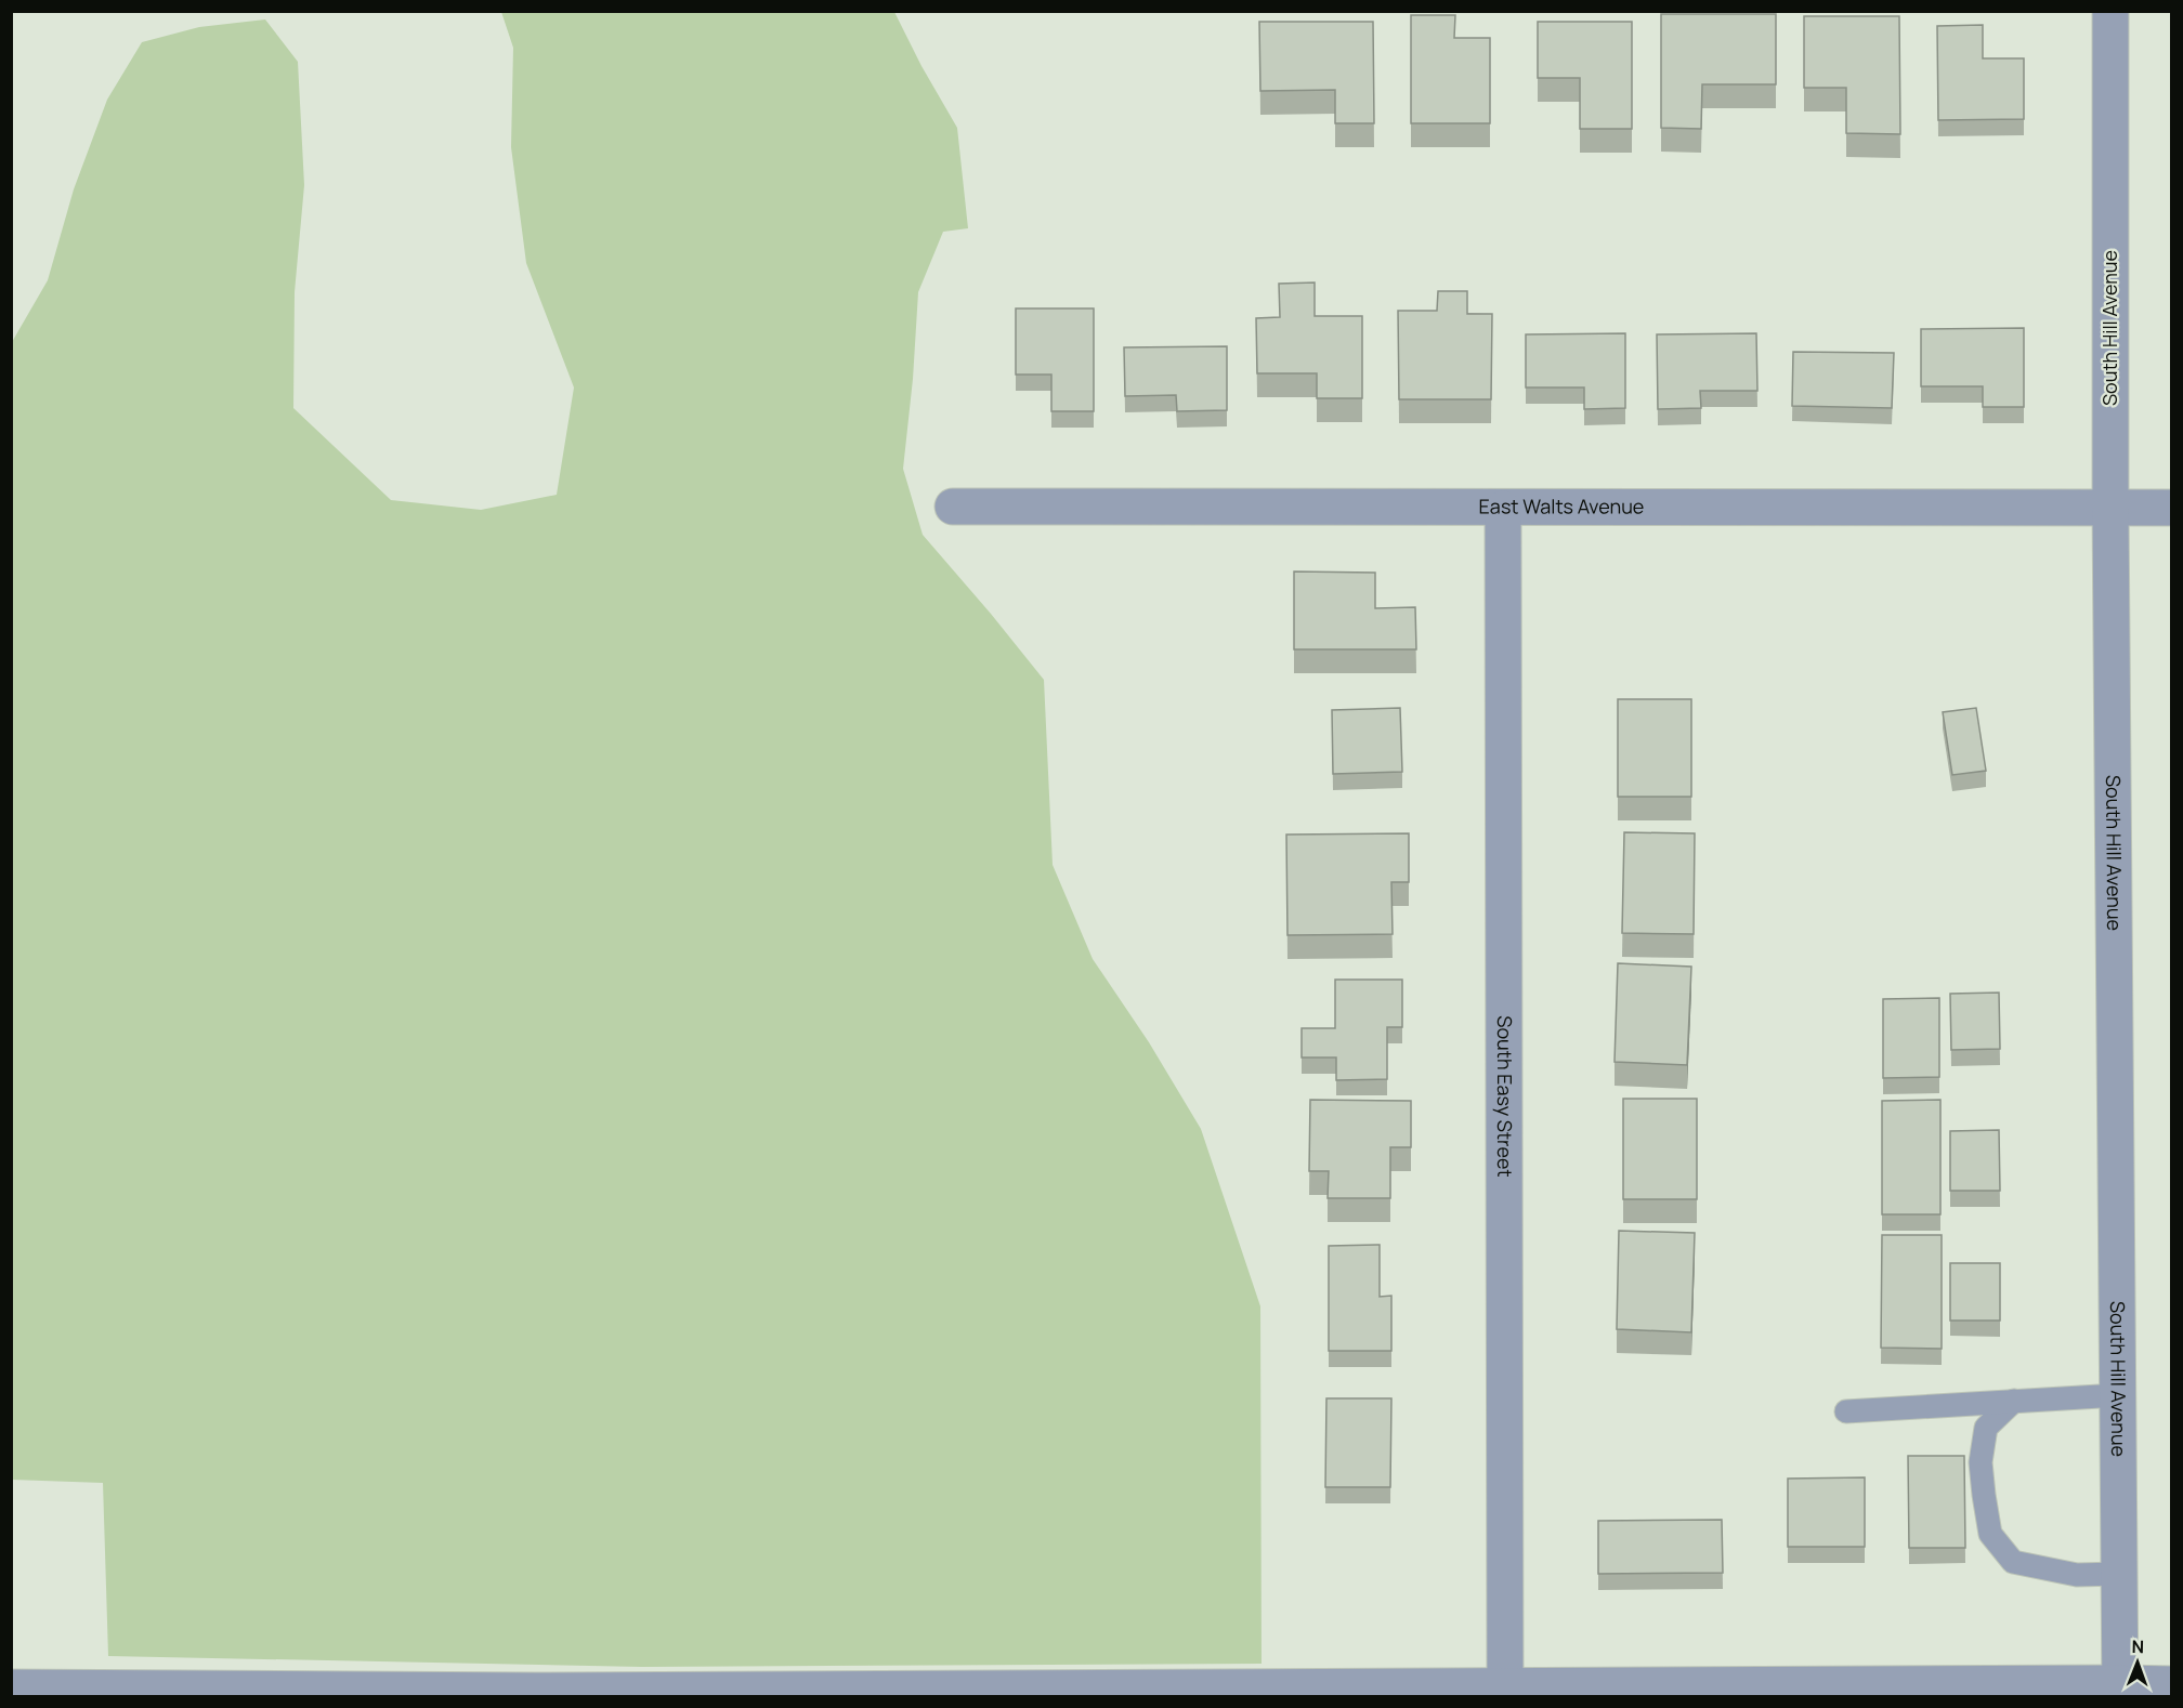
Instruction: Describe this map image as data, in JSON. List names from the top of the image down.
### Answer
{
  "streets": {
    "street": ["South Hill Avenue", "East Walts Avenue", "South Easy Street"]
  },
  "crossings": [
    ["South Hill Avenue", "East Walts Avenue"],
    ["East Walts Avenue", "South Easy Street"]
  ],
  "north": "top"
}
